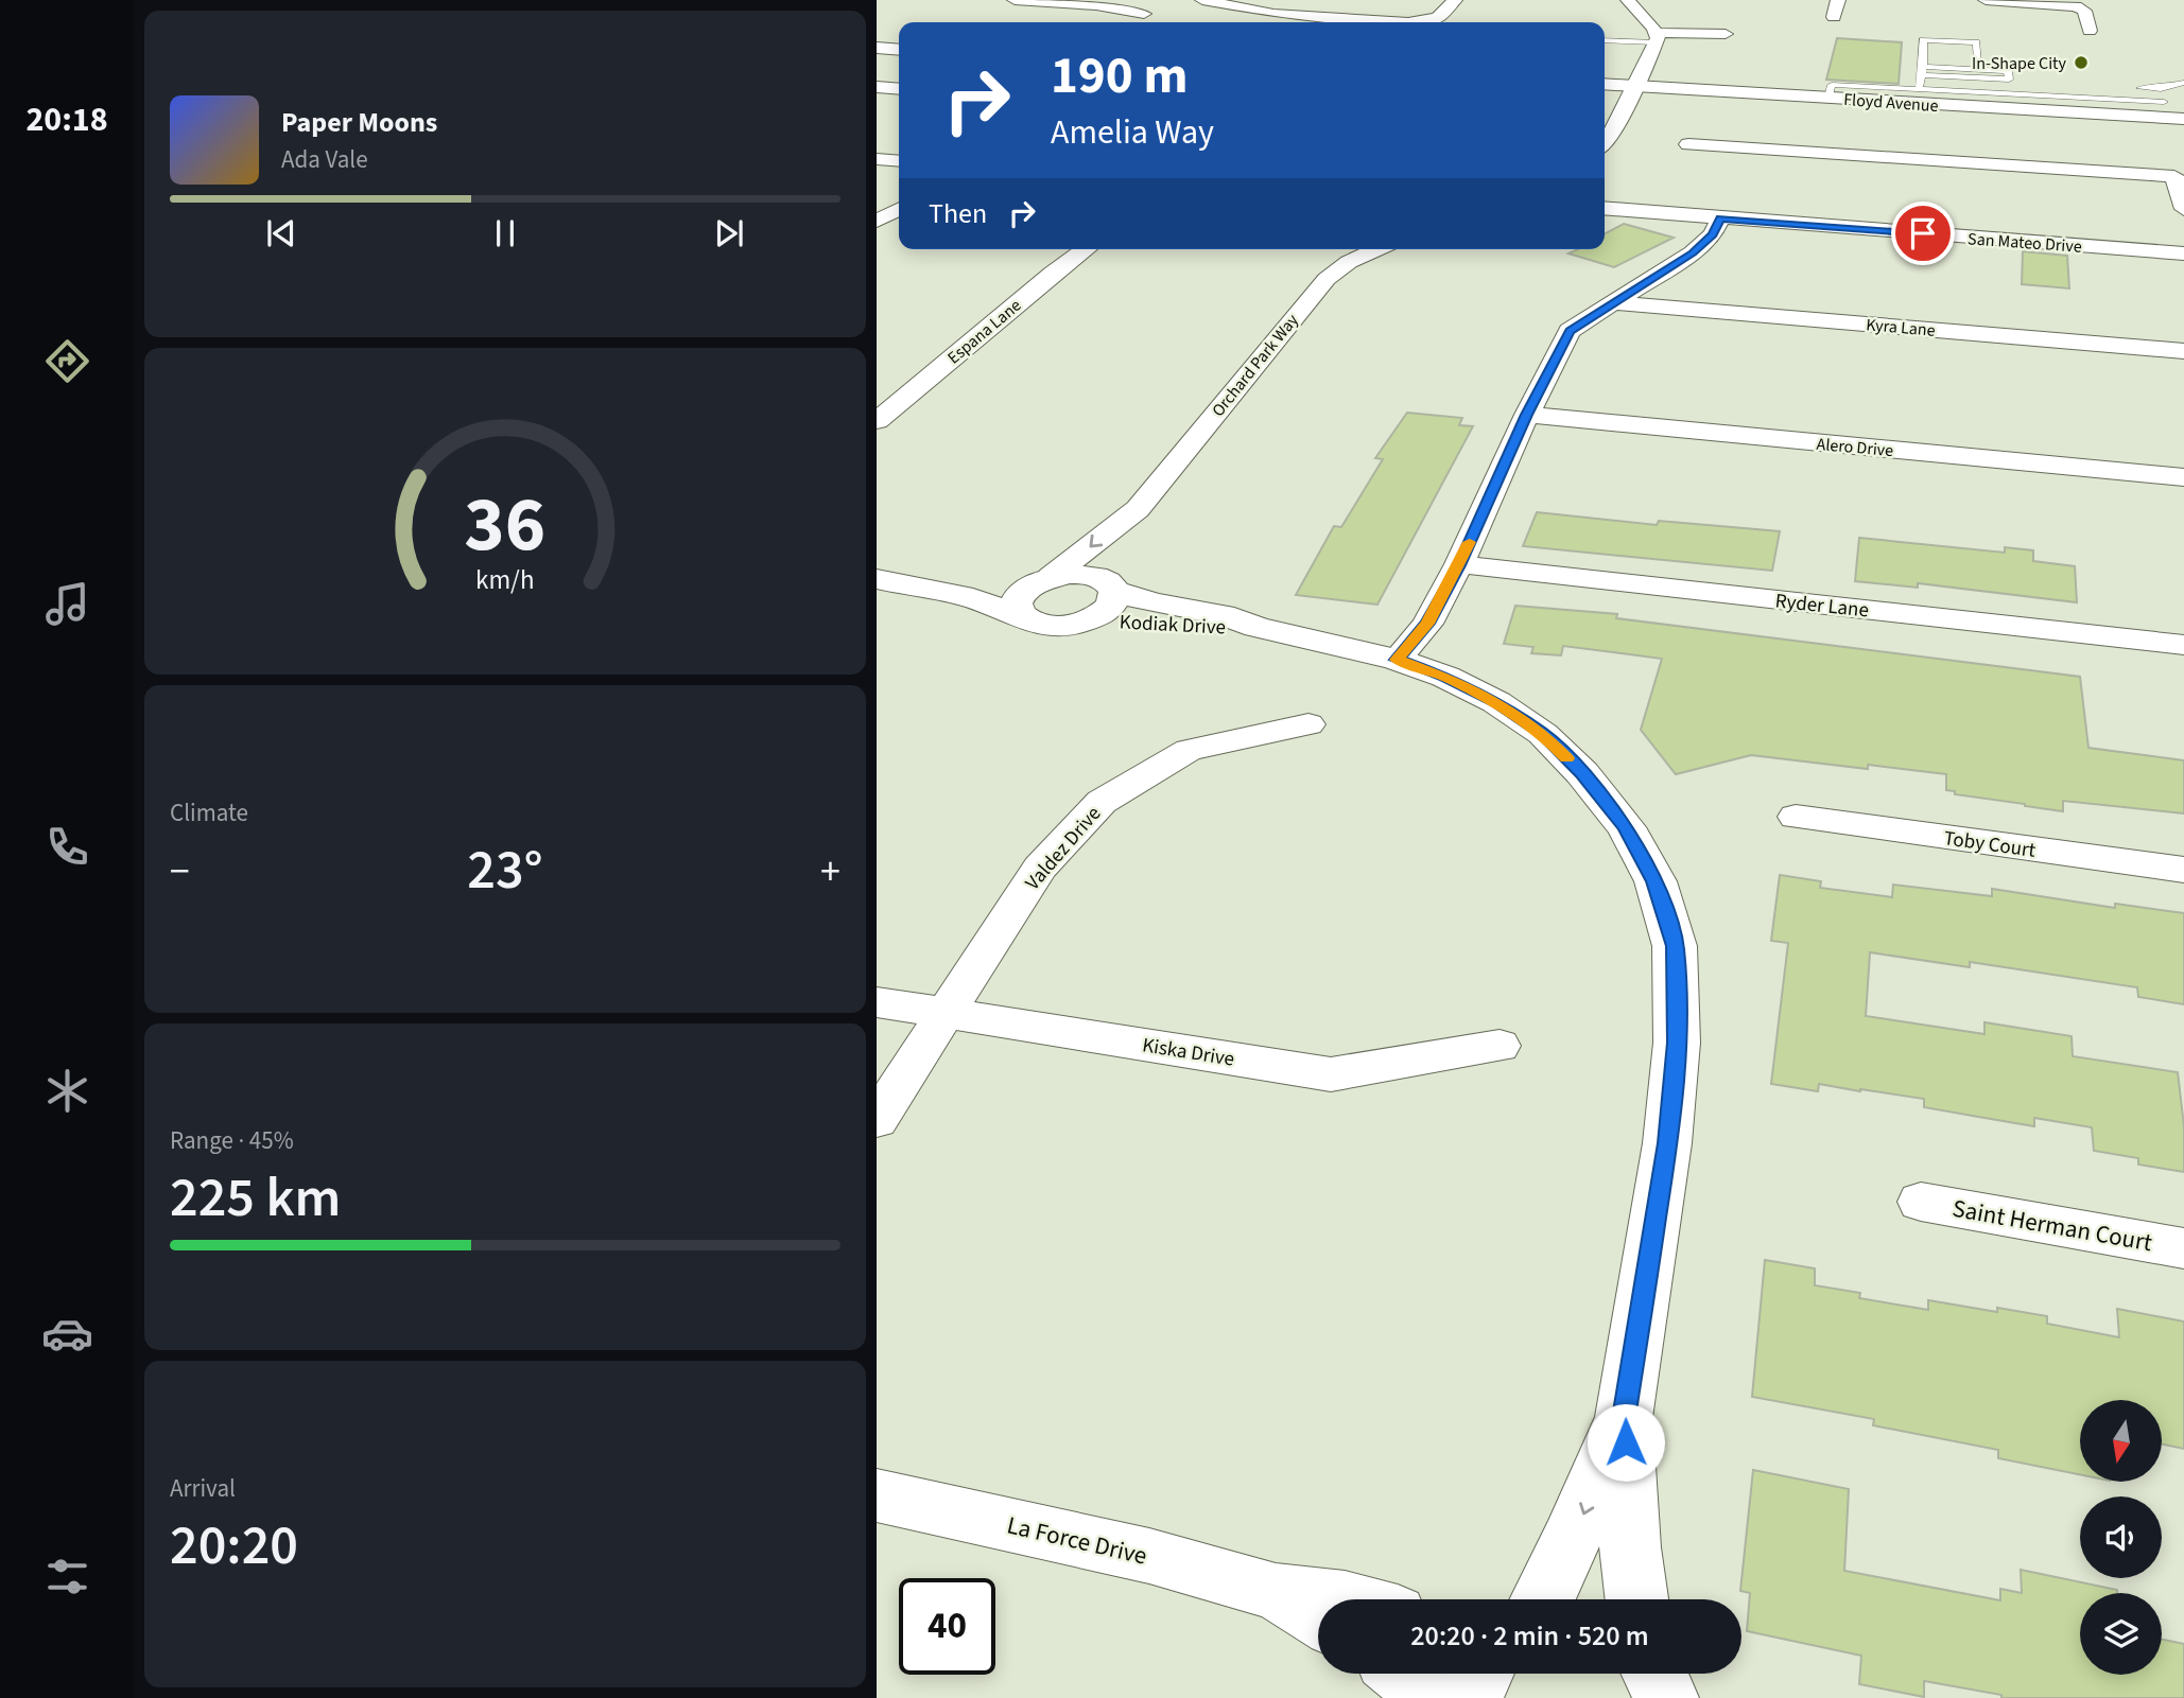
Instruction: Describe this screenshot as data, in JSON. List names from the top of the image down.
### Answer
{
  "streets": {
    "street": [
      "Floyd Avenue",
      "San Mateo Drive",
      "Kyra Lane",
      "Espana Lane",
      "Orchard Park Way",
      "Alero Drive",
      "Ryder Lane",
      "Kodiak Drive",
      "Toby Court",
      "Valdez Drive",
      "Kiska Drive",
      "Saint Herman Court",
      "La Force Drive"
    ]
  },
  "crossings": [
    ["Orchard Park Way", "Kodiak Drive"],
    ["Valdez Drive", "Kiska Drive"]
  ],
  "places": ["In-Shape City"],
  "north": "bottom",
  "page": {
    "tabs": "20:18",
    "turn": ["190 m", "Amelia Way"],
    "song": ["Paper Moons", "Ada Vale"],
    "then": "Then",
    "tile": [
      "Climate",
      ["Range · 45%", "225 km"],
      ["Arrival", "20:20"]
    ],
    "heat": ["−", "23°", "+"],
    "limit": "40",
    "trip": "20:20 · 2 min · 520 m",
    "gauge": ["36", "km/h"]
  }
}
